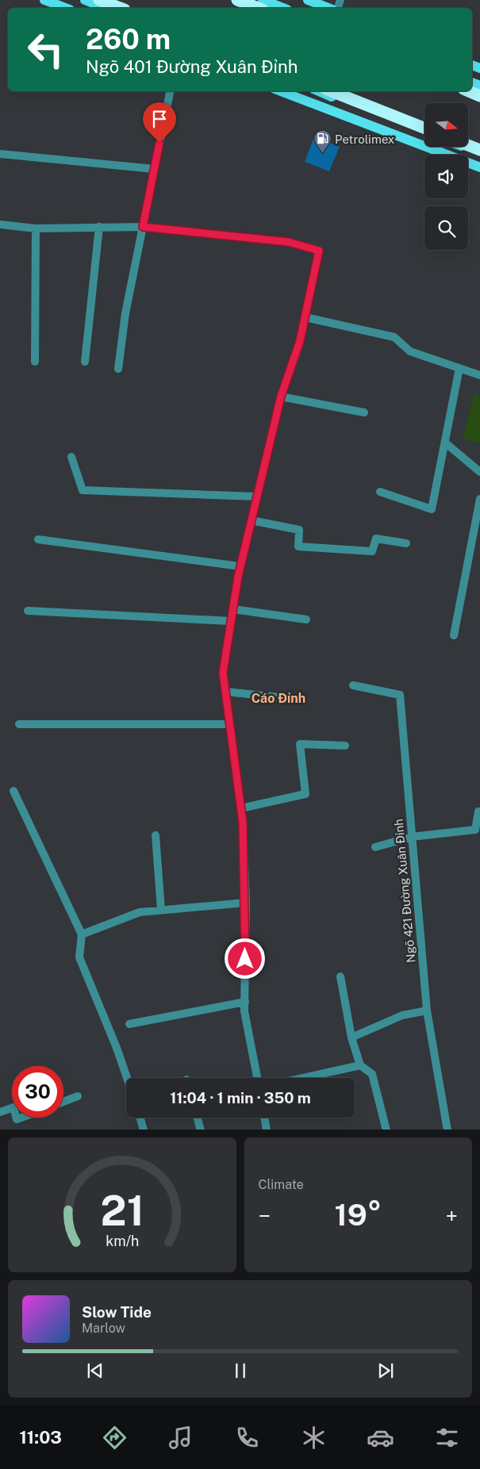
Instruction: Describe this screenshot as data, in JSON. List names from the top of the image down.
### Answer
{
  "streets": {
    "street": ["Ngõ 421 Đường Xuân Đỉnh"]
  },
  "districts": ["Cáo Đỉnh"],
  "places": {
    "fuel station": ["Petrolimex"]
  },
  "north": "right",
  "page": {
    "turn": ["260 m", "Ngõ 401 Đường Xuân Đỉnh"],
    "limit": "30",
    "trip": "11:04 · 1 min · 350 m",
    "tile": "Climate",
    "heat": ["−", "19°", "+"],
    "song": ["Slow Tide", "Marlow"],
    "tabs": "11:03",
    "gauge": ["21", "km/h"]
  }
}
